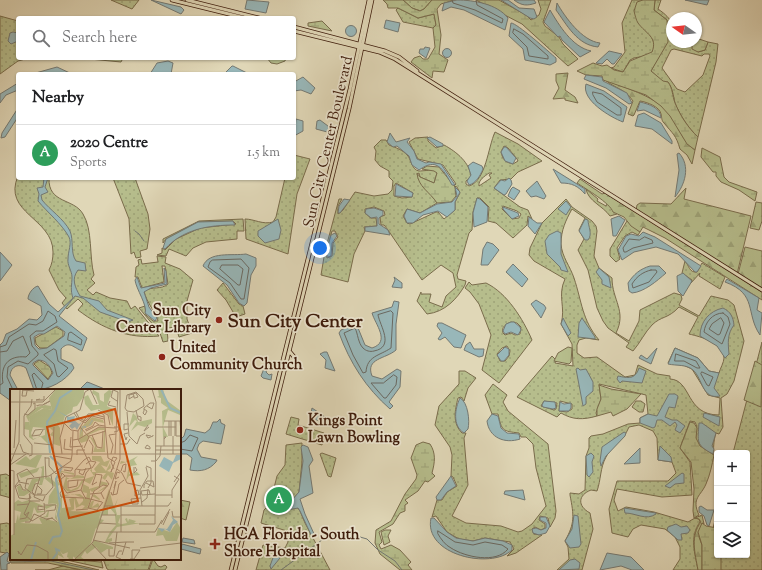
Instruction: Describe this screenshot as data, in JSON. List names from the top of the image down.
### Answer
{
  "streets": {
    "main road": ["Sun City Center Boulevard"]
  },
  "districts": ["Sun City Center"],
  "places": {
    "other": ["Sun City Center Library", "United Community Church", "Kings Point Lawn Bowling"],
    "health": ["HCA Florida - South Shore Hospital"]
  },
  "north": "left",
  "page": {
    "search": "Search here",
    "heading": "Nearby",
    "list": [
      {
        "mark": "A",
        "name": "2020 Centre",
        "note": "Sports",
        "value": "1.5 km"
      }
    ],
    "map_buttons": ["+", "−"],
    "pins": "A"
  }
}
